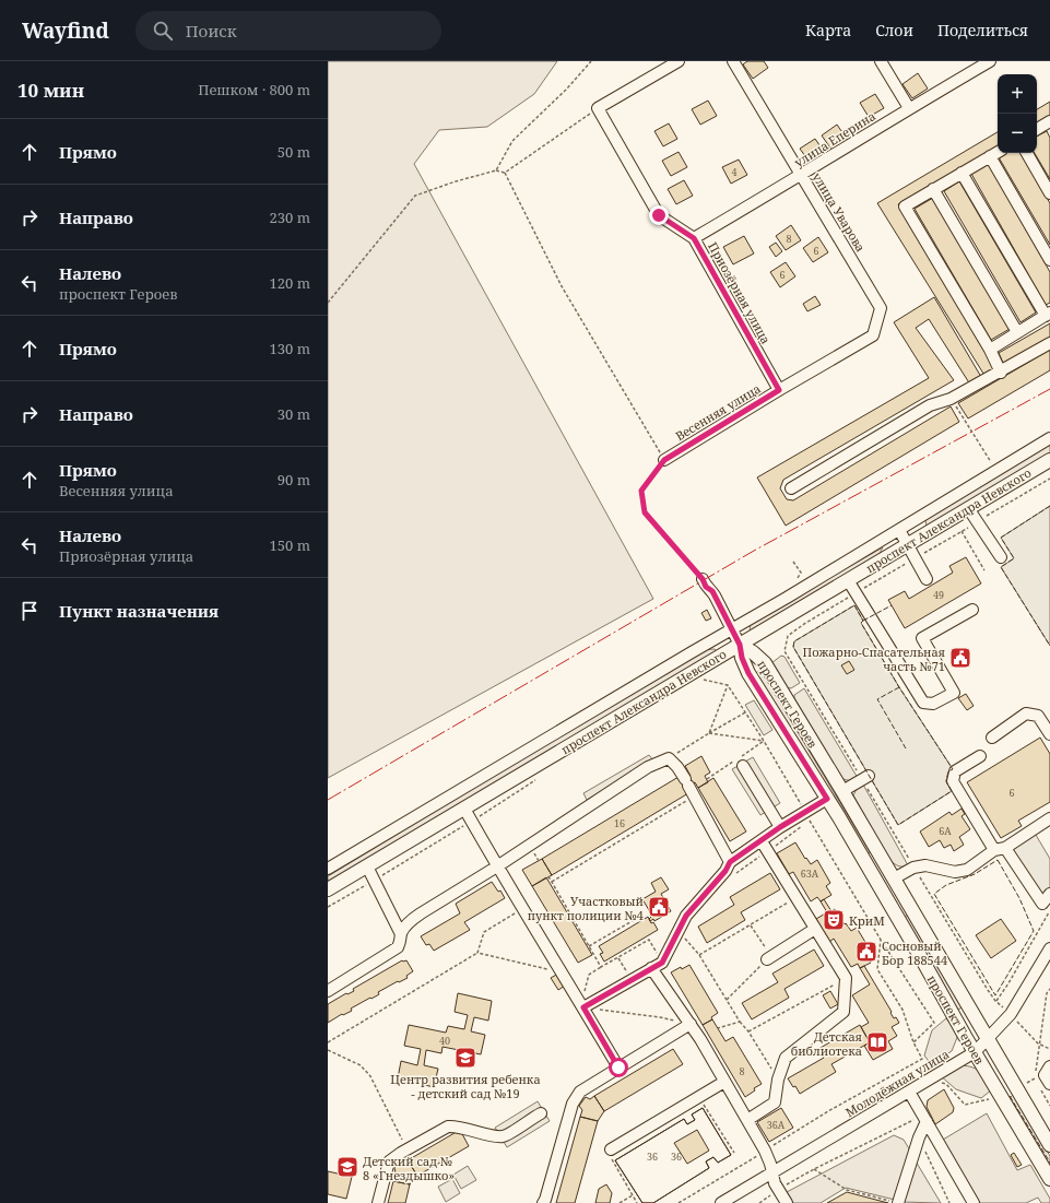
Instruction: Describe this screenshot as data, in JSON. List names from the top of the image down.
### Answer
{
  "streets": {
    "main road": ["проспект Александра Невского", "проспект Героев"],
    "street": [
      "улица Еперина",
      "улица Уварова",
      "Приозёрная улица",
      "Весенняя улица",
      "Молодёжная улица"
    ]
  },
  "crossings": [
    ["улица Еперина", "улица Уварова"],
    ["улица Еперина", "Приозёрная улица"],
    ["улица Уварова", "Весенняя улица"],
    ["Приозёрная улица", "Весенняя улица"],
    ["проспект Александра Невского", "проспект Героев"],
    ["проспект Героев", "Молодёжная улица"]
  ],
  "places": {
    "public building": ["Пожарно-Спасательная часть №71", "Участковый пункт полиции №4", "Сосновый Бор 188544"],
    "theatre": ["КриМ"],
    "library": ["Детская библиотека"],
    "school or university": ["Центр развития ребенка - детский сад №19", "Детский сад № 8 «Гнездышко»"]
  },
  "house_numbers": [
    "4",
    "8",
    "6",
    "6",
    "49",
    "6",
    "16",
    "6А",
    "63А",
    "40",
    "8",
    "36А",
    "36",
    "36"
  ],
  "page": {
    "header": "Wayfind",
    "search": "Поиск",
    "nav": ["Карта", "Слои", "Поделиться"],
    "heading": ["10 мин", "Пешком · 800 m"],
    "map_buttons": ["+", "−"],
    "list": [
      ["Прямо", "50 m"],
      ["Направо", "230 m"],
      ["Налево", "проспект Героев", "120 m"],
      ["Прямо", "130 m"],
      ["Направо", "30 m"],
      ["Прямо", "Весенняя улица", "90 m"],
      ["Налево", "Приозёрная улица", "150 m"],
      "Пункт назначения"
    ]
  }
}
